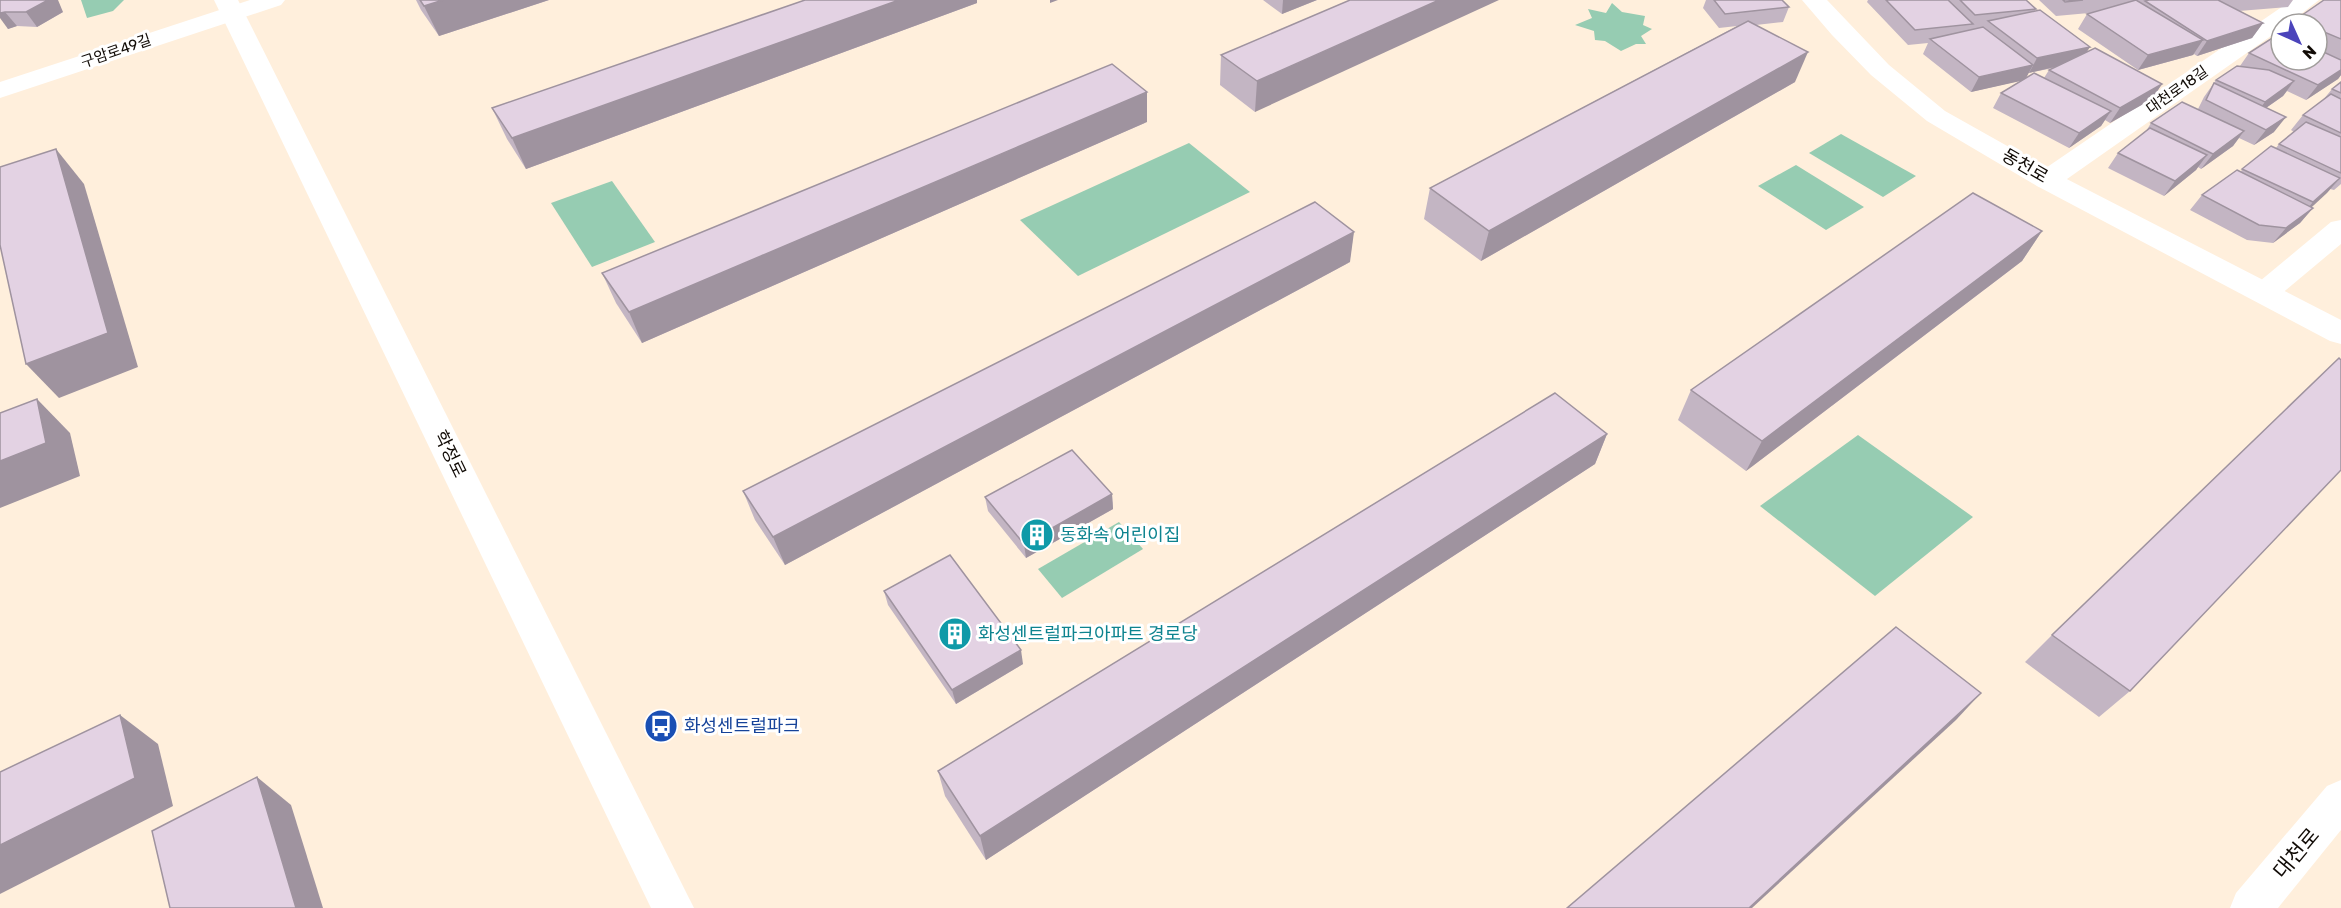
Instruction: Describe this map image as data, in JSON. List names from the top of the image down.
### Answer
{
  "streets": {
    "street": [
      "구암로49길",
      "대천로18길",
      "동천로",
      "학정로",
      "대천로"
    ]
  },
  "crossings": [
    ["구암로49길", "학정로"],
    ["대천로18길", "동천로"]
  ],
  "places": {
    "building": ["동화속 어린이집", "화성센트럴파크아파트 경로당"],
    "bus stop": ["화성센트럴파크"]
  },
  "north": "bottom right"
}
